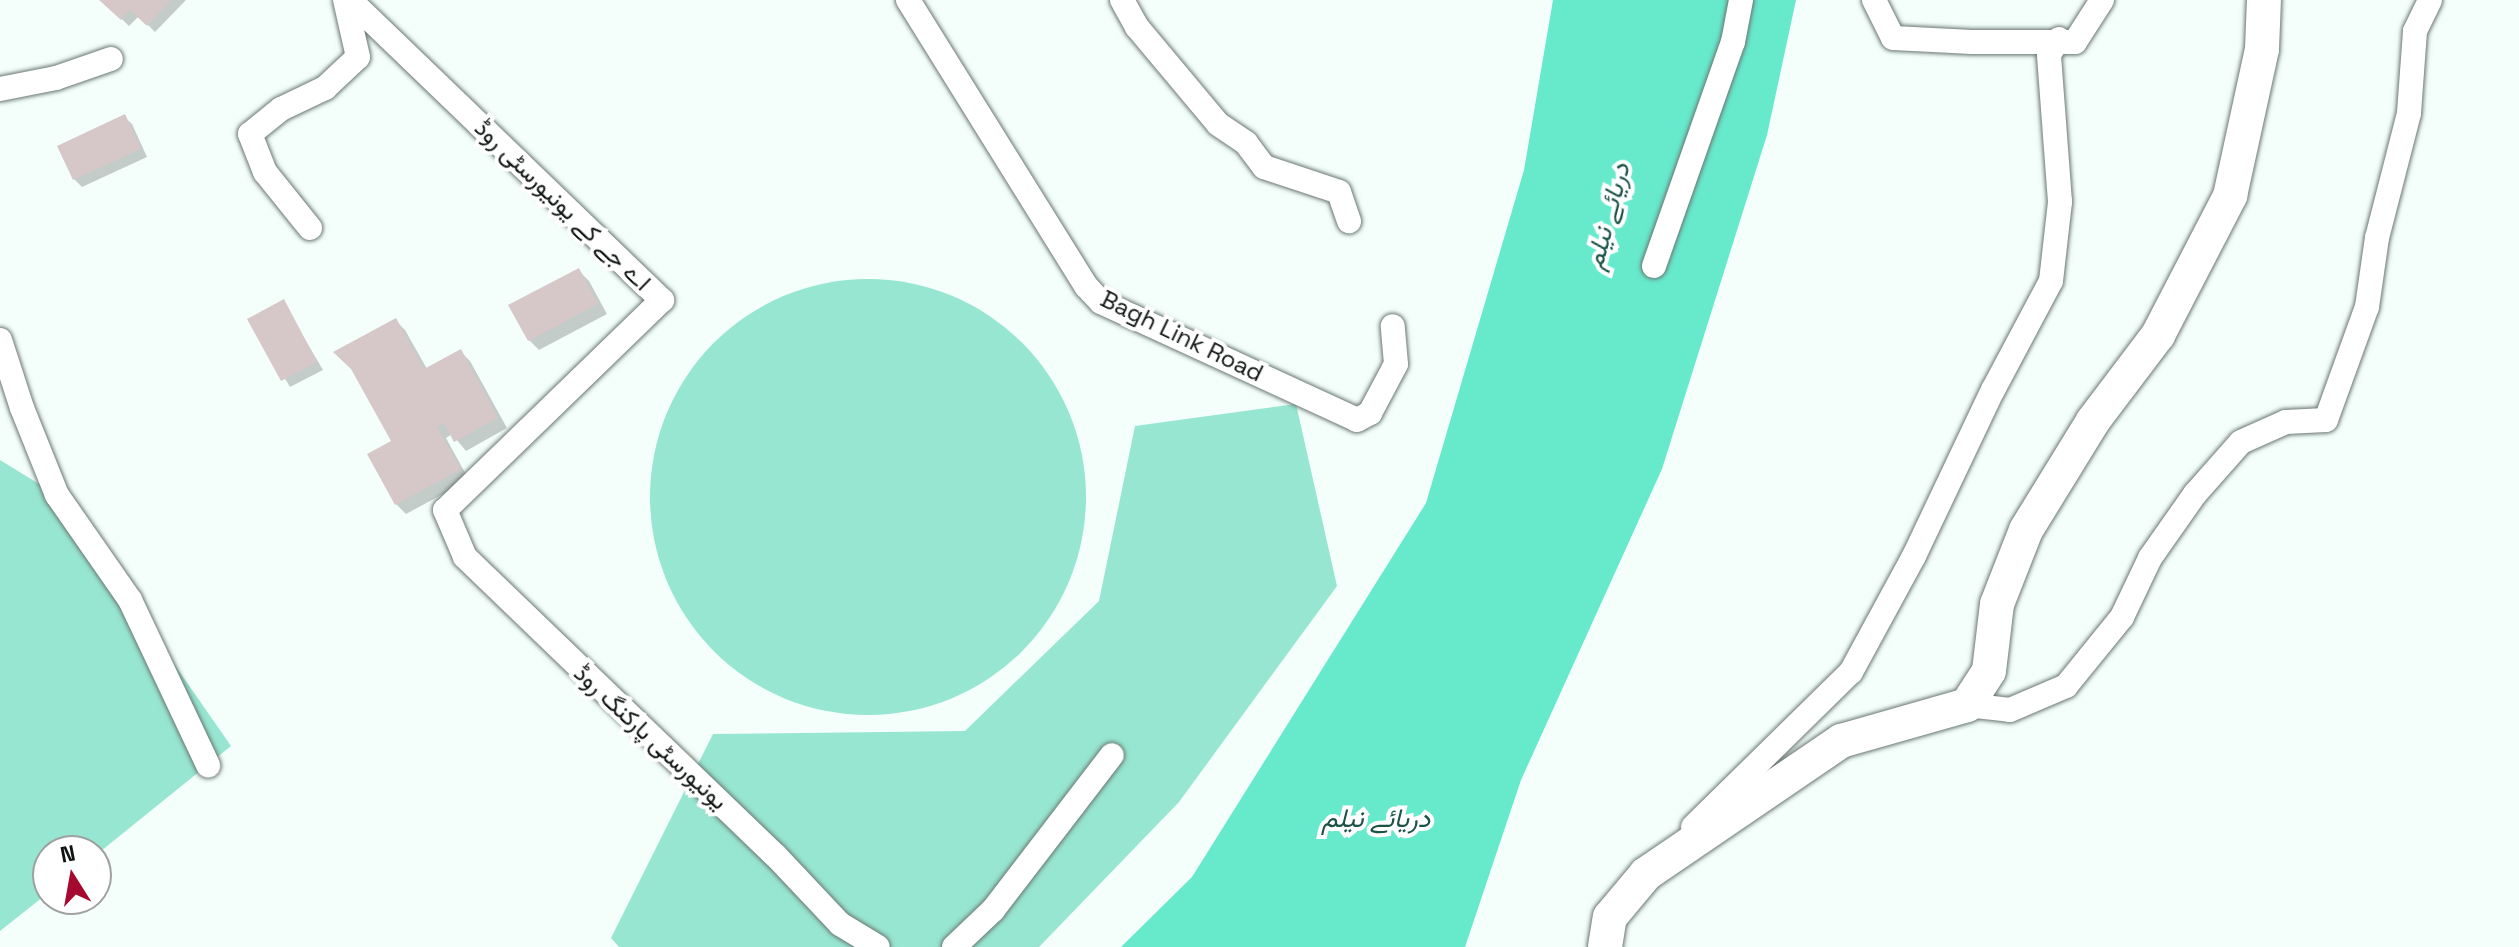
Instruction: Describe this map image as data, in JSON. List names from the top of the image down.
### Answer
{
  "streets": {
    "street": ["اے جے کے یونیورسٹی روڈ", "Bagh Link Road", "یونیورسٹی پارکنگ روڈ"]
  },
  "crossings": [
    ["اے جے کے یونیورسٹی روڈ", "یونیورسٹی پارکنگ روڈ"]
  ],
  "water": ["دریائے نیلم"],
  "north": "top"
}
